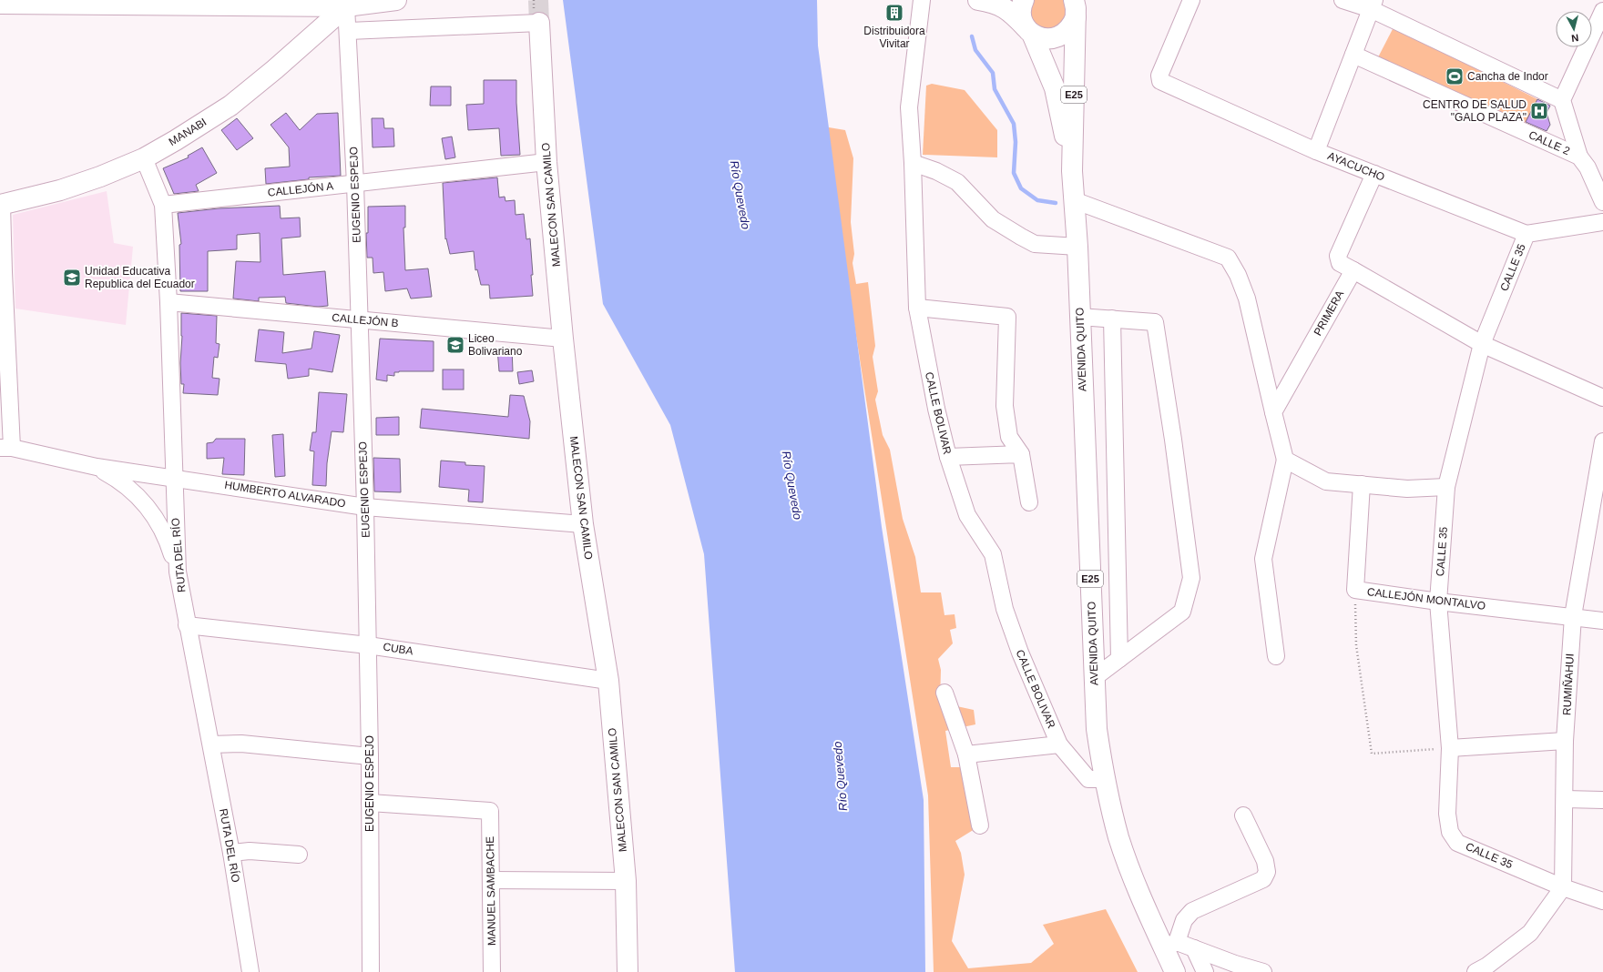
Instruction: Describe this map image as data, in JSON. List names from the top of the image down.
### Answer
{
  "streets": {
    "main road": [
      "E25",
      "MANABI",
      "MALECON SAN CAMILO",
      "AVENIDA QUITO"
    ],
    "street": [
      "CALLE 2",
      "AYACUCHO",
      "CALLEJÓN A",
      "EUGENIO ESPEJO",
      "CALLE 35",
      "PRIMERA",
      "CALLEJÓN B",
      "CALLE BOLIVAR",
      "HUMBERTO ALVARADO",
      "RUTA DEL RÍO",
      "CALLEJÓN MONTALVO",
      "CUBA",
      "RUMIÑAHUI",
      "MANUEL SAMBACHE"
    ]
  },
  "crossings": [
    ["E25", "AVENIDA QUITO"],
    ["MANABI", "EUGENIO ESPEJO"],
    ["MANABI", "RUTA DEL RÍO"],
    ["CALLE 2", "AYACUCHO"],
    ["AYACUCHO", "CALLE 35"],
    ["CALLEJÓN A", "EUGENIO ESPEJO"],
    ["CALLEJÓN A", "MALECON SAN CAMILO"],
    ["CALLEJÓN A", "RUTA DEL RÍO"],
    ["EUGENIO ESPEJO", "CALLEJÓN B"],
    ["EUGENIO ESPEJO", "HUMBERTO ALVARADO"],
    ["EUGENIO ESPEJO", "CUBA"],
    ["EUGENIO ESPEJO", "MANUEL SAMBACHE"],
    ["MALECON SAN CAMILO", "CALLEJÓN B"],
    ["MALECON SAN CAMILO", "HUMBERTO ALVARADO"],
    ["MALECON SAN CAMILO", "CUBA"],
    ["CALLE 35", "CALLEJÓN MONTALVO"],
    ["CALLE 35", "RUMIÑAHUI"],
    ["CALLEJÓN B", "RUTA DEL RÍO"],
    ["AVENIDA QUITO", "CALLE BOLIVAR"],
    ["HUMBERTO ALVARADO", "RUTA DEL RÍO"],
    ["RUTA DEL RÍO", "CUBA"],
    ["CALLEJÓN MONTALVO", "RUMIÑAHUI"]
  ],
  "water": ["Río Quevedo"],
  "places": {
    "building": ["Distribuidora Vivitar"],
    "sports": ["Cancha de Indor"],
    "hospital": ["CENTRO DE SALUD \"GALO PLAZA\""],
    "school or university": ["Unidad Educativa Republica del Ecuador", "Liceo Bolivariano"]
  },
  "north": "bottom"
}
